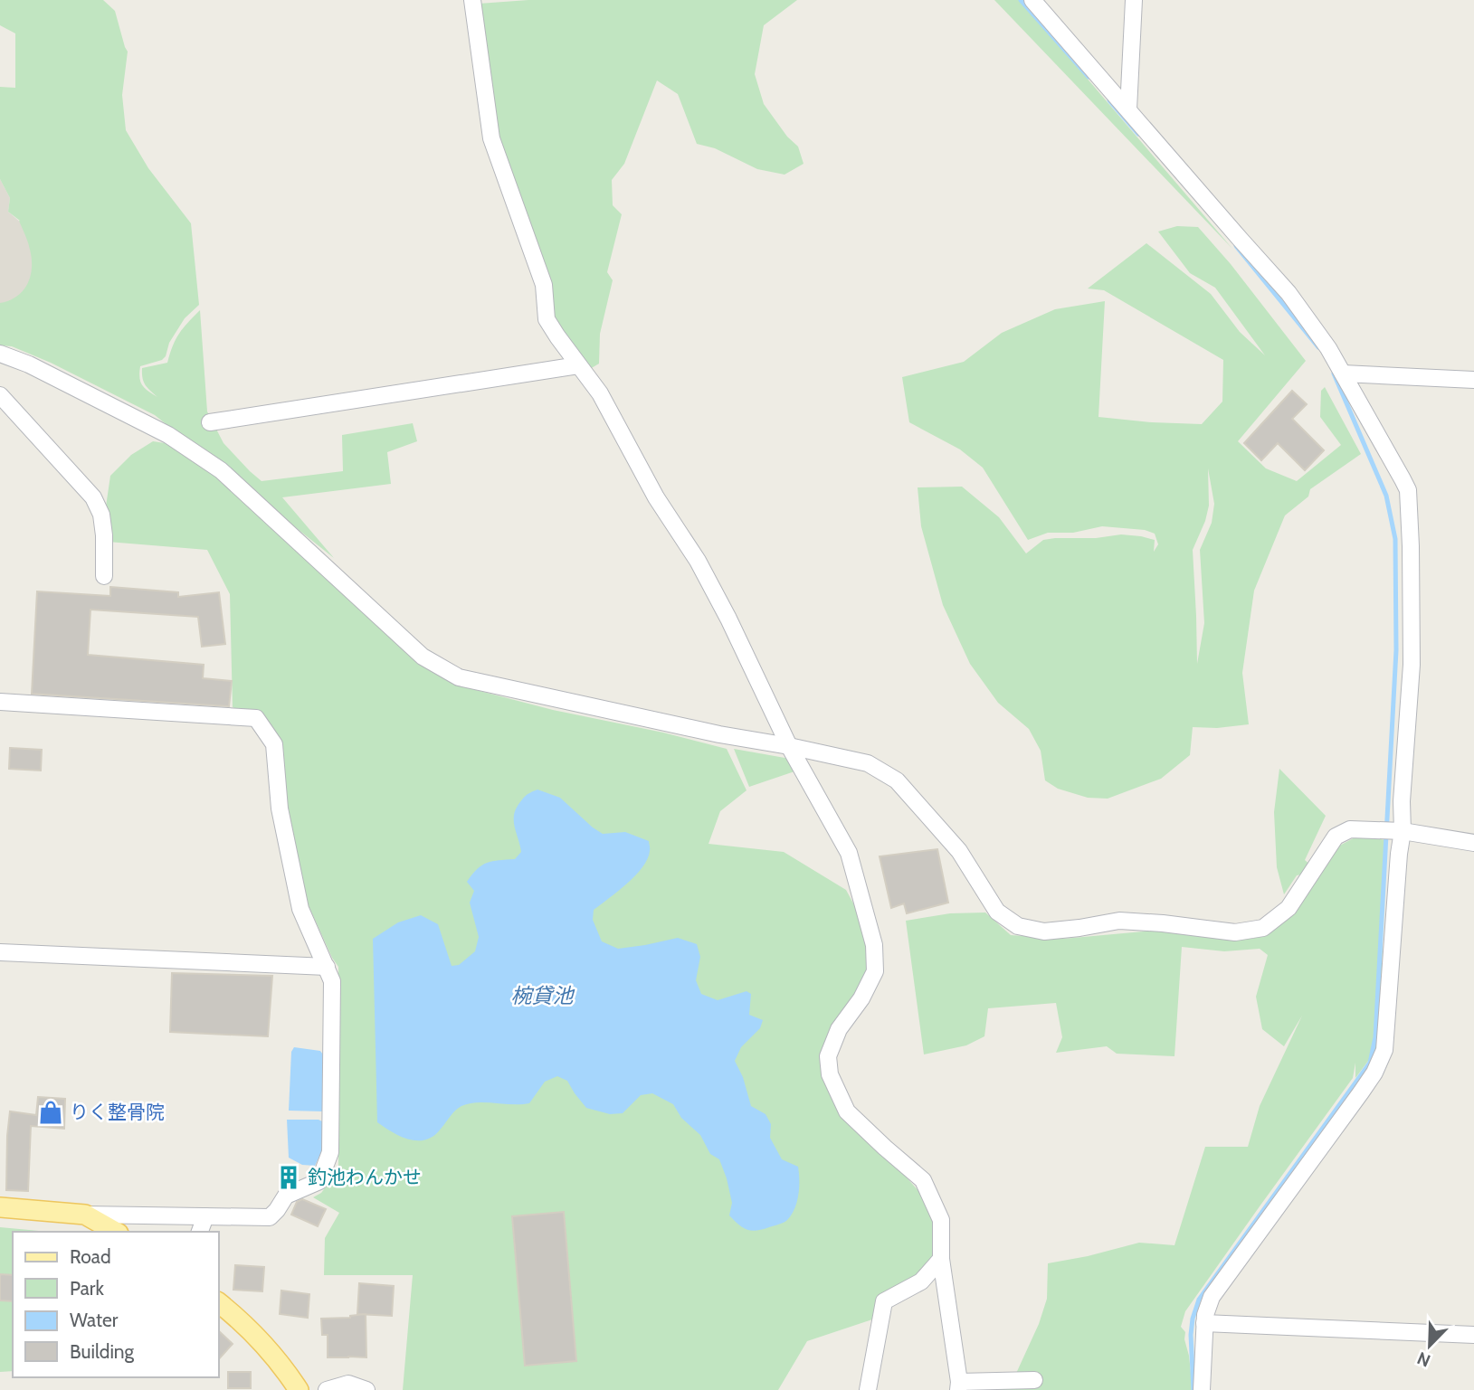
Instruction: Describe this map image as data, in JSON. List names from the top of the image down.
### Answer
{
  "water": ["椀貸池"],
  "places": {
    "shop": ["りく整骨院"],
    "building": ["釣池わんかせ"]
  },
  "legend": [
    "Road",
    "Park",
    "Water",
    "Building"
  ],
  "north": "bottom left"
}
